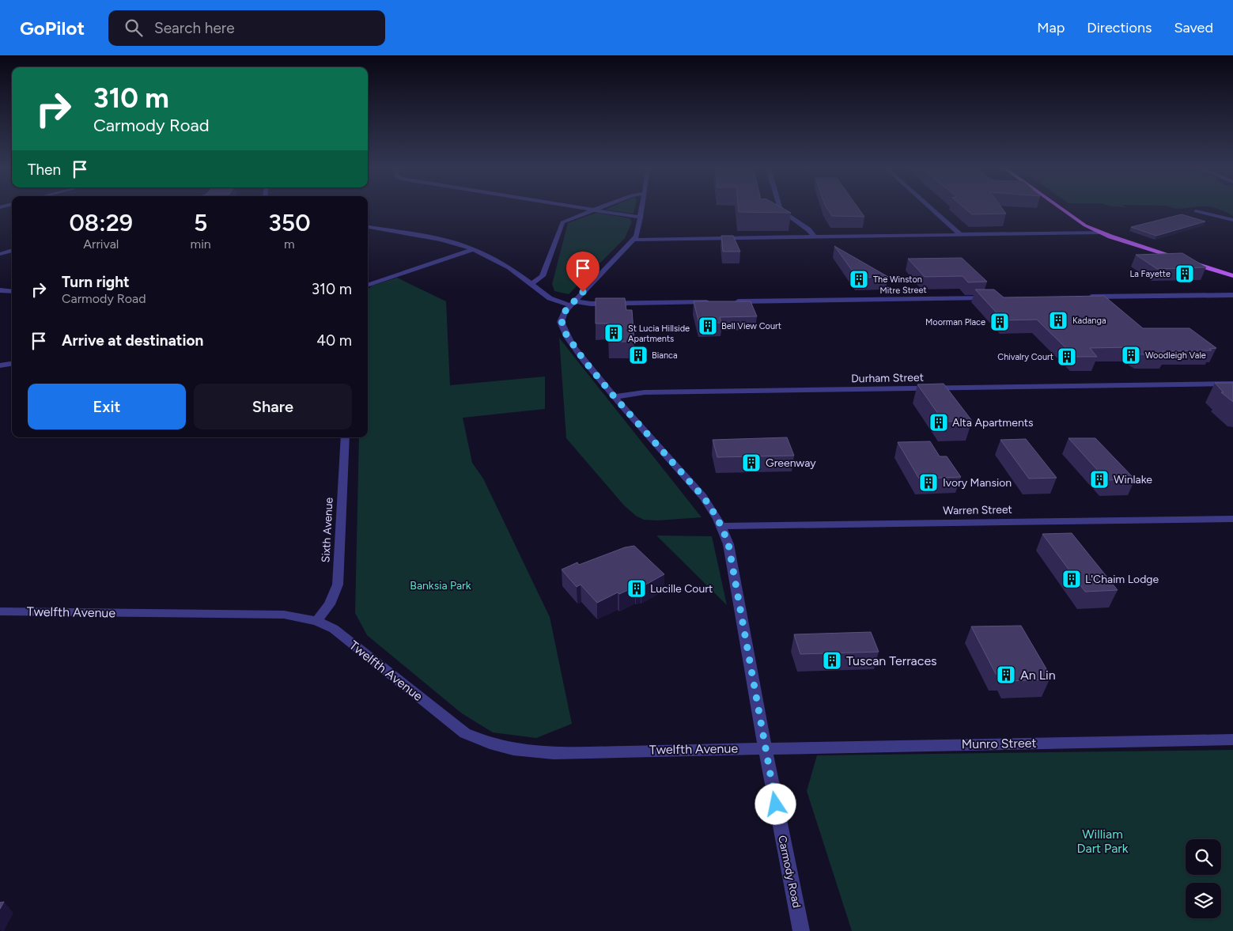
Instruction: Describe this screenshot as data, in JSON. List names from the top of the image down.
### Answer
{
  "streets": {
    "street": [
      "Mitre Street",
      "Durham Street",
      "Warren Street",
      "Sixth Avenue",
      "Twelfth Avenue",
      "Munro Street",
      "Carmody Road"
    ]
  },
  "crossings": [
    ["Durham Street", "Carmody Road"],
    ["Warren Street", "Carmody Road"],
    ["Sixth Avenue", "Twelfth Avenue"],
    ["Twelfth Avenue", "Munro Street"],
    ["Twelfth Avenue", "Carmody Road"],
    ["Munro Street", "Carmody Road"]
  ],
  "parks": ["Banksia Park", "William Dart Park"],
  "places": {
    "building": [
      "La Fayette",
      "The Winston",
      "Kadanga",
      "Moorman Place",
      "Bell View Court",
      "St Lucia Hillside Apartments",
      "Bianca",
      "Woodleigh Vale",
      "Chivalry Court",
      "Alta Apartments",
      "Greenway",
      "Winlake",
      "Ivory Mansion",
      "L'Chaim Lodge",
      "Lucille Court",
      "Tuscan Terraces",
      "An Lin"
    ]
  },
  "page": {
    "header": "GoPilot",
    "search": "Search here",
    "nav": ["Map", "Directions", "Saved"],
    "turn": ["310 m", "Carmody Road"],
    "then": "Then",
    "eta": [
      "08:29",
      "Arrival",
      "5",
      "min",
      "350",
      "m"
    ],
    "list": [
      {
        "name": "Turn right",
        "note": "Carmody Road",
        "value": "310 m"
      },
      {
        "name": "Arrive at destination",
        "value": "40 m"
      }
    ],
    "buttons": ["Exit", "Share"]
  }
}
